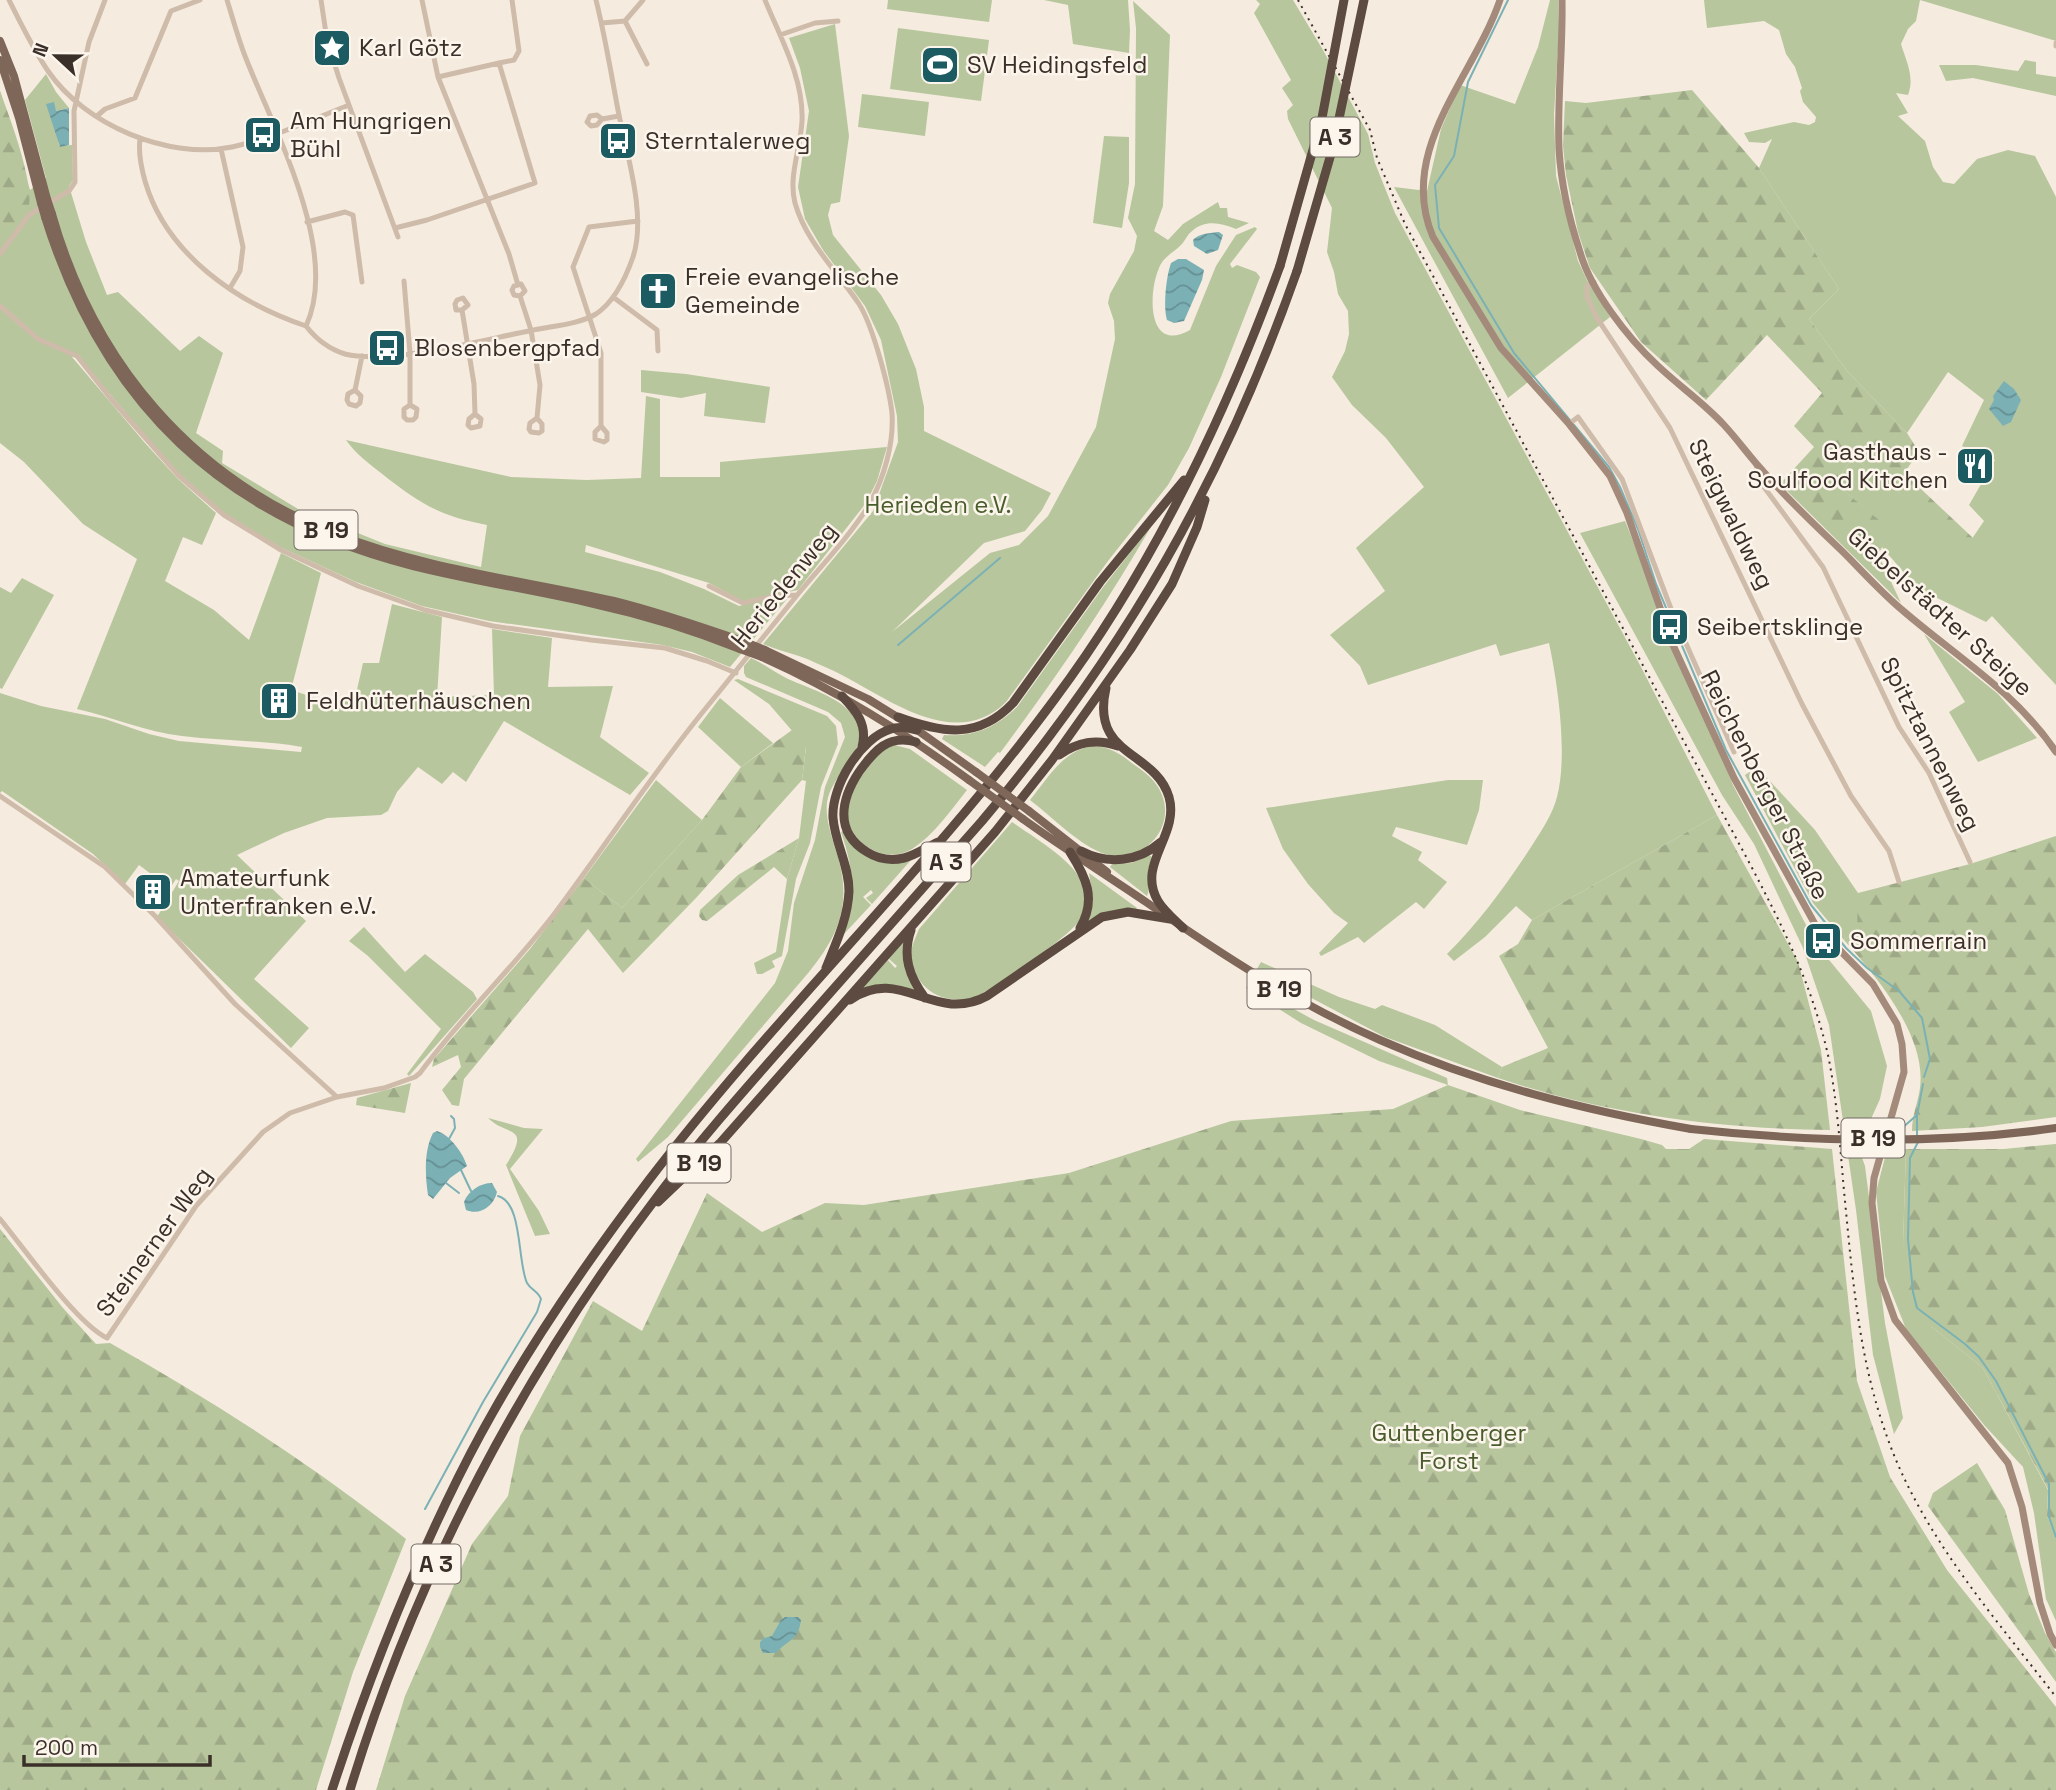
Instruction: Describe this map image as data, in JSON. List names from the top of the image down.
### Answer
{
  "streets": {
    "highway": ["A 3", "B 19"],
    "main road": ["Giebelstädter Steige", "Reichenberger Straße"],
    "street": [
      "Steigwaldweg",
      "Heriedenweg",
      "Spitztannenweg",
      "Steinerner Weg"
    ]
  },
  "crossings": [
    ["A 3", "B 19"],
    ["Steigwaldweg", "Giebelstädter Steige"],
    ["Heriedenweg", "Steinerner Weg"],
    ["Giebelstädter Steige", "Spitztannenweg"]
  ],
  "parks": ["Herieden e.V.", "Guttenberger Forst"],
  "places": {
    "place": ["Karl Götz"],
    "sports": ["SV Heidingsfeld"],
    "bus stop": [
      "Am Hungrigen Bühl",
      "Sterntalerweg",
      "Blosenbergpfad",
      "Seibertsklinge",
      "Sommerrain"
    ],
    "church": ["Freie evangelische Gemeinde"],
    "restaurant": ["Gasthaus - Soulfood Kitchen"],
    "building": ["Feldhüterhäuschen", "Amateurfunk Unterfranken e.V."]
  },
  "scale_bar": "200 m",
  "north": "left"
}
